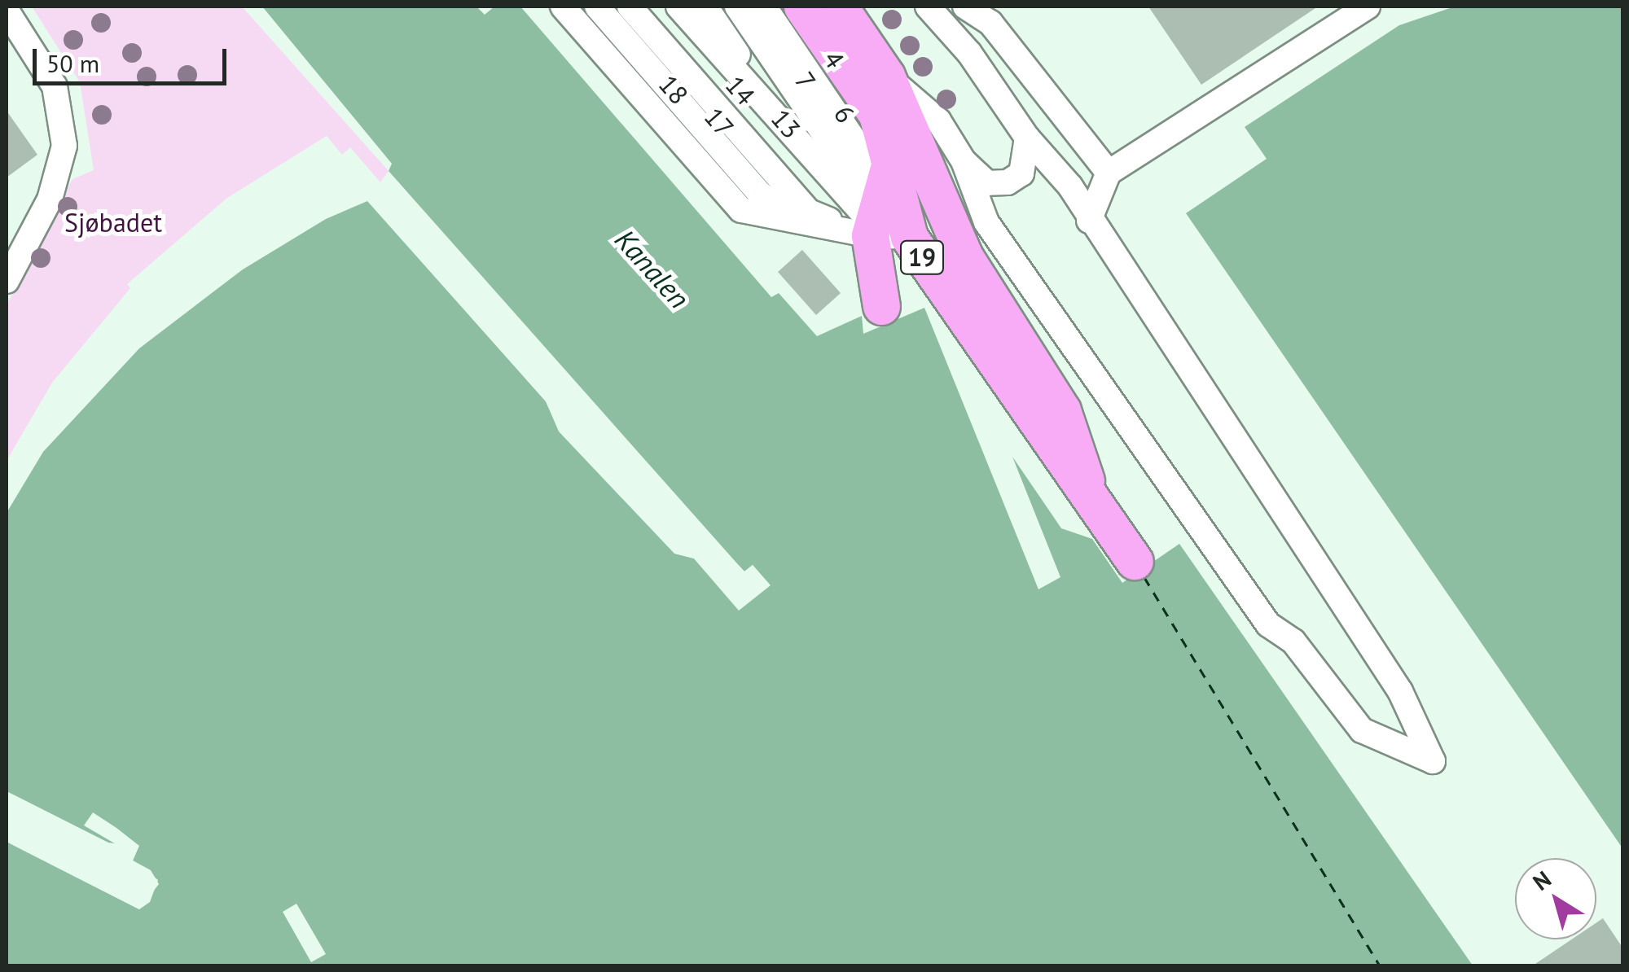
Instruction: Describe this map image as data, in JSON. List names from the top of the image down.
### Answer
{
  "streets": {
    "highway": ["19"],
    "street": [
      "4",
      "7",
      "18",
      "14",
      "6",
      "17",
      "13"
    ]
  },
  "crossings": [
    ["4", "7"],
    ["4", "14"],
    ["4", "6"],
    ["4", "13"],
    ["4", "19"],
    ["7", "14"],
    ["7", "6"],
    ["7", "13"],
    ["7", "19"],
    ["18", "17"],
    ["14", "6"],
    ["14", "13"],
    ["14", "19"],
    ["6", "13"],
    ["6", "19"],
    ["13", "19"]
  ],
  "water": ["Kanalen"],
  "parks": ["Sjøbadet"],
  "scale_bar": "50 m",
  "north": "top left"
}
